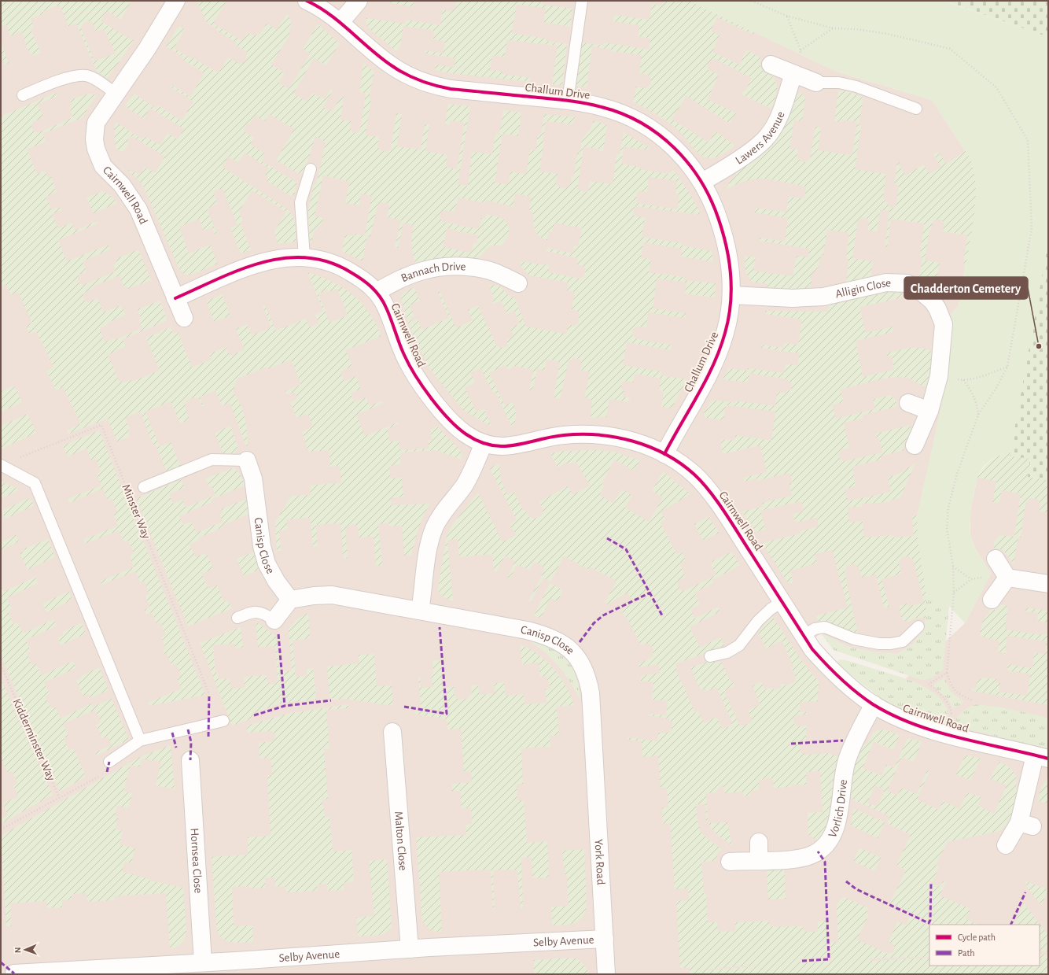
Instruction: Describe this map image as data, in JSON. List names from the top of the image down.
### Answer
{
  "streets": {
    "street": [
      "Challum Drive",
      "Lawers Avenue",
      "Cairnwell Road",
      "Bannach Drive",
      "Alligin Close",
      "Canisp Close",
      "Vorlich Drive",
      "Malton Close",
      "Hornsea Close",
      "York Road",
      "Selby Avenue"
    ],
    "path": ["Minster Way", "Kidderminster Way"]
  },
  "crossings": [
    ["Challum Drive", "Lawers Avenue"],
    ["Challum Drive", "Cairnwell Road"],
    ["Challum Drive", "Alligin Close"],
    ["Cairnwell Road", "Bannach Drive"],
    ["Cairnwell Road", "Vorlich Drive"],
    ["Canisp Close", "York Road"],
    ["Malton Close", "Selby Avenue"],
    ["Hornsea Close", "Selby Avenue"],
    ["York Road", "Selby Avenue"]
  ],
  "places": ["Chadderton Cemetery"],
  "legend": ["Cycle path", "Path"],
  "north": "left"
}
